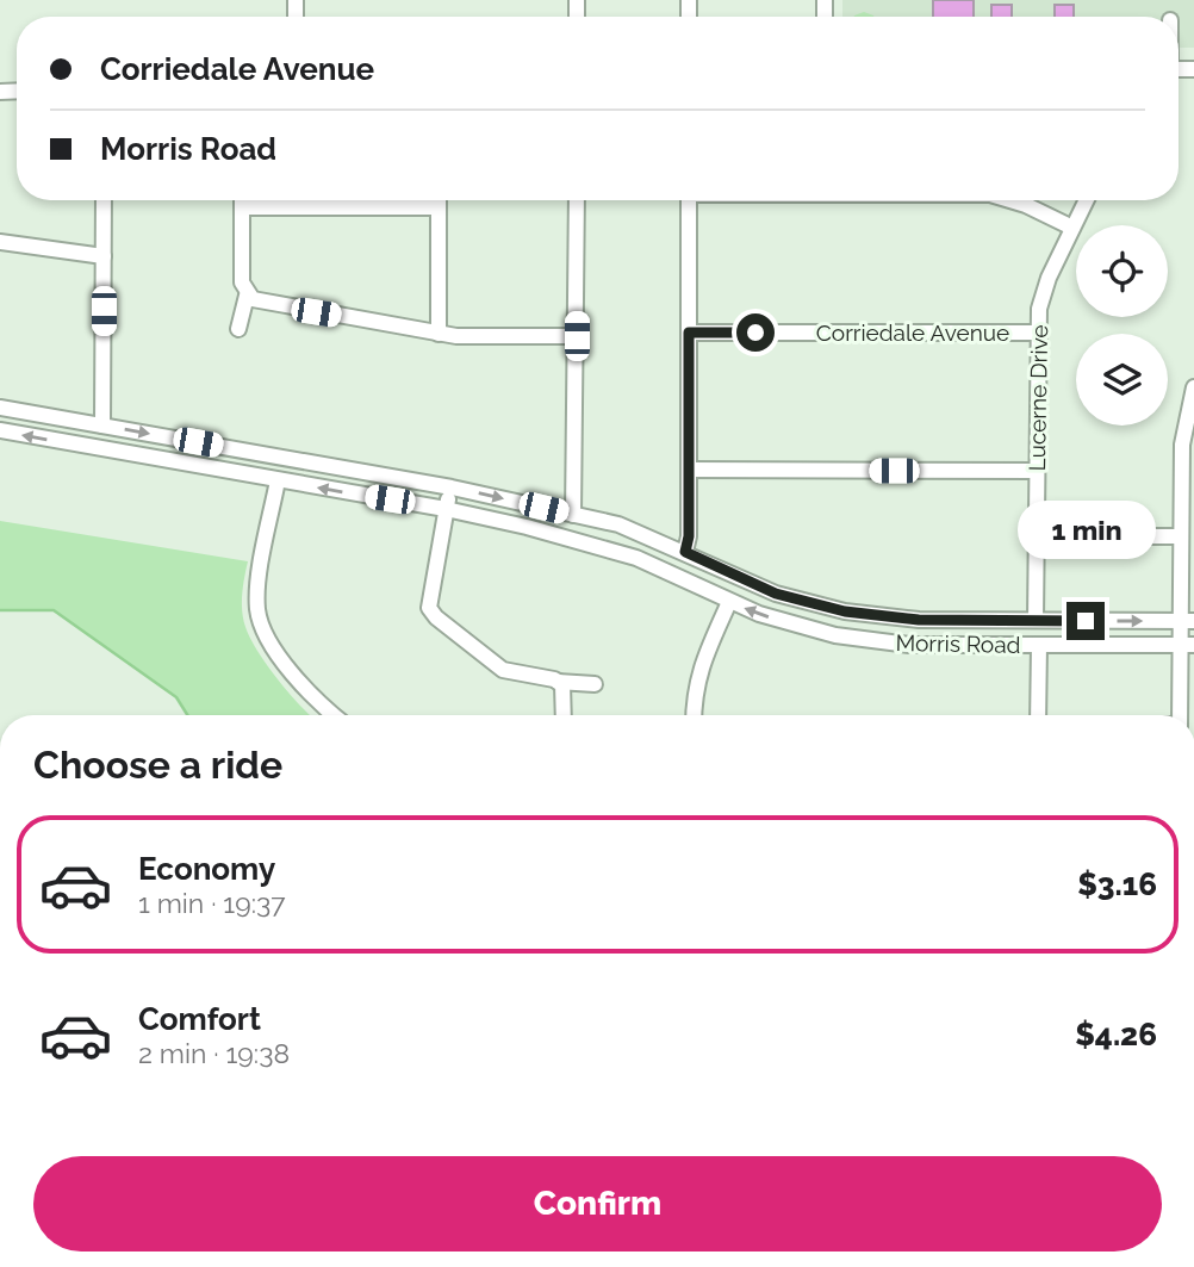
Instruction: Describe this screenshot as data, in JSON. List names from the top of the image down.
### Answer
{
  "streets": {
    "street": ["Corriedale Avenue", "Lucerne Drive", "Morris Road"]
  },
  "crossings": [
    ["Corriedale Avenue", "Lucerne Drive"],
    ["Lucerne Drive", "Morris Road"]
  ],
  "page": {
    "banner": ["Corriedale Avenue", "Morris Road"],
    "bubble": "1 min",
    "heading": "Choose a ride",
    "list": [
      {
        "name": "Economy",
        "note": "1 min · 19:37",
        "value": "$3.16"
      },
      {
        "name": "Comfort",
        "note": "2 min · 19:38",
        "value": "$4.26"
      }
    ],
    "buttons": "Confirm"
  }
}
